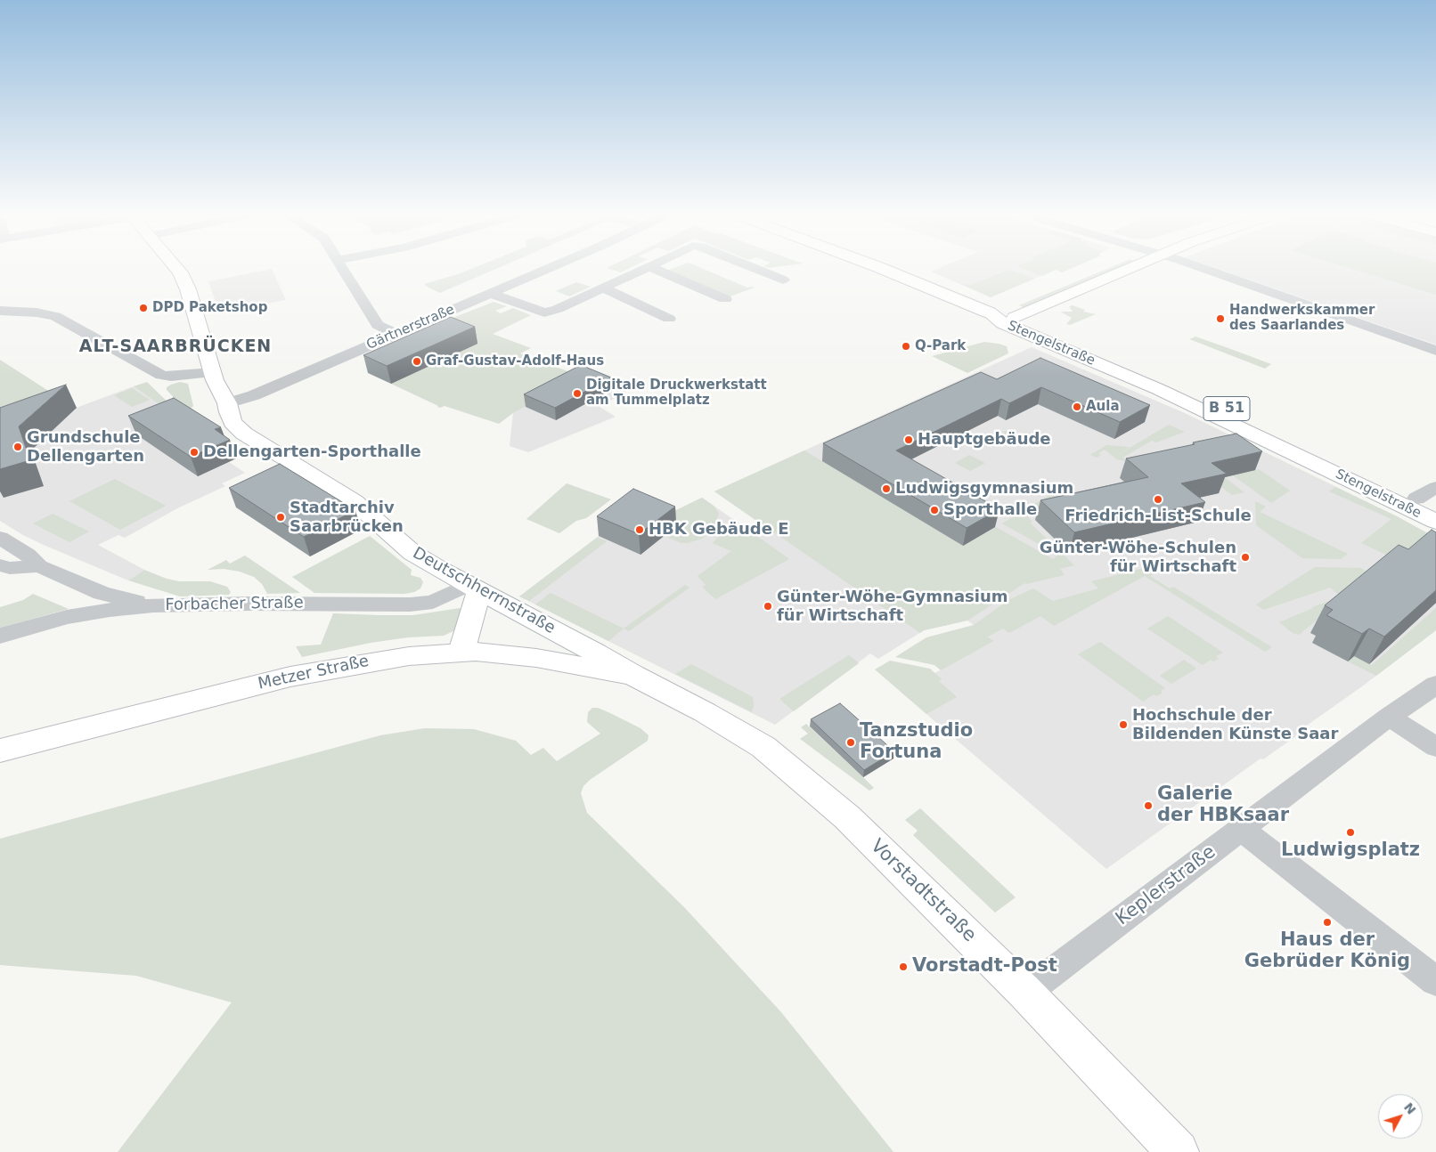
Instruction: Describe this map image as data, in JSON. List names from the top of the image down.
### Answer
{
  "streets": {
    "main road": [
      "Stengelstraße",
      "B 51",
      "Deutschherrnstraße",
      "Metzer Straße",
      "Vorstadtstraße"
    ],
    "street": ["Gärtnerstraße", "Forbacher Straße", "Keplerstraße"]
  },
  "crossings": [
    ["Gärtnerstraße", "Deutschherrnstraße"],
    ["Deutschherrnstraße", "Forbacher Straße"],
    ["Deutschherrnstraße", "Metzer Straße"],
    ["Deutschherrnstraße", "Vorstadtstraße"],
    ["Metzer Straße", "Vorstadtstraße"],
    ["Keplerstraße", "Vorstadtstraße"]
  ],
  "districts": ["ALT-SAARBRÜCKEN"],
  "places": [
    "DPD Paketshop",
    "Handwerkskammer des Saarlandes",
    "Q-Park",
    "Graf-Gustav-Adolf-Haus",
    "Digitale Druckwerkstatt am Tummelplatz",
    "Aula",
    "Hauptgebäude",
    "Grundschule Dellengarten",
    "Dellengarten-Sporthalle",
    "Ludwigsgymnasium",
    "Friedrich-List-Schule",
    "Sporthalle",
    "Stadtarchiv Saarbrücken",
    "HBK Gebäude E",
    "Günter-Wöhe-Schulen für Wirtschaft",
    "Günter-Wöhe-Gymnasium für Wirtschaft",
    "Hochschule der Bildenden Künste Saar",
    "Tanzstudio Fortuna",
    "Galerie der HBKsaar",
    "Ludwigsplatz",
    "Haus der Gebrüder König",
    "Vorstadt-Post"
  ],
  "north": "top right"
}
